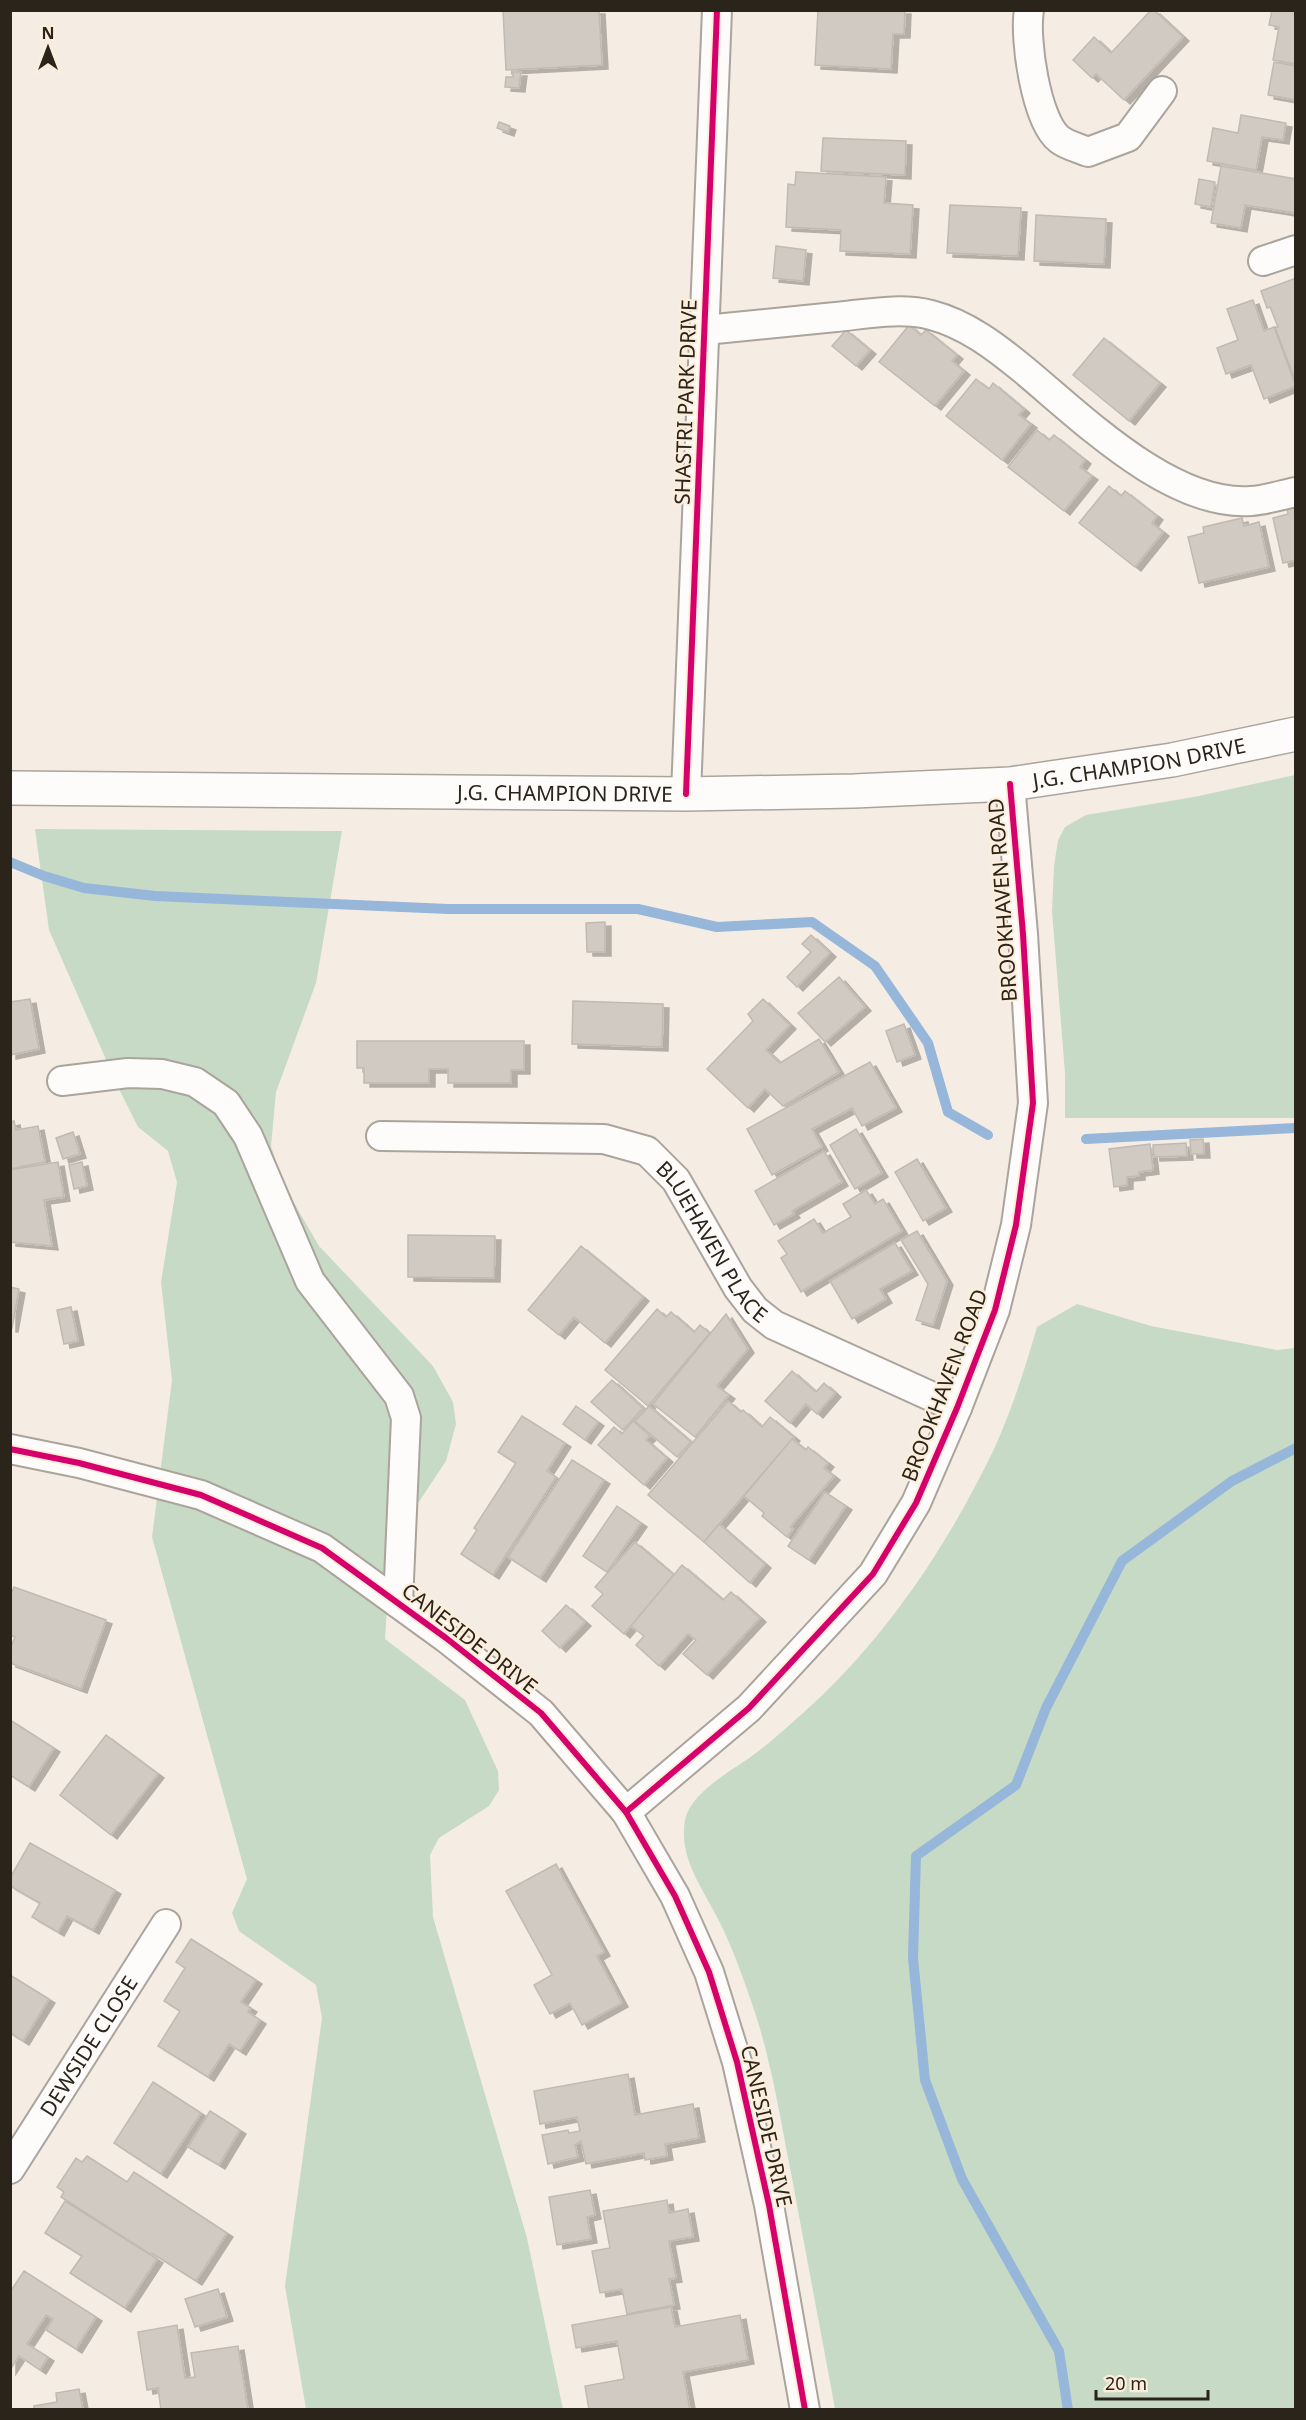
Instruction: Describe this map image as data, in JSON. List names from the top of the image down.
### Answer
{
  "streets": {
    "main road": ["J.G. CHAMPION DRIVE"],
    "street": [
      "SHASTRI PARK DRIVE",
      "BROOKHAVEN ROAD",
      "BLUEHAVEN PLACE",
      "CANESIDE DRIVE",
      "DEWSIDE CLOSE"
    ]
  },
  "crossings": [
    ["SHASTRI PARK DRIVE", "J.G. CHAMPION DRIVE"],
    ["J.G. CHAMPION DRIVE", "BROOKHAVEN ROAD"],
    ["BROOKHAVEN ROAD", "BLUEHAVEN PLACE"],
    ["BROOKHAVEN ROAD", "CANESIDE DRIVE"]
  ],
  "scale_bar": "20 m",
  "north": "top"
}
